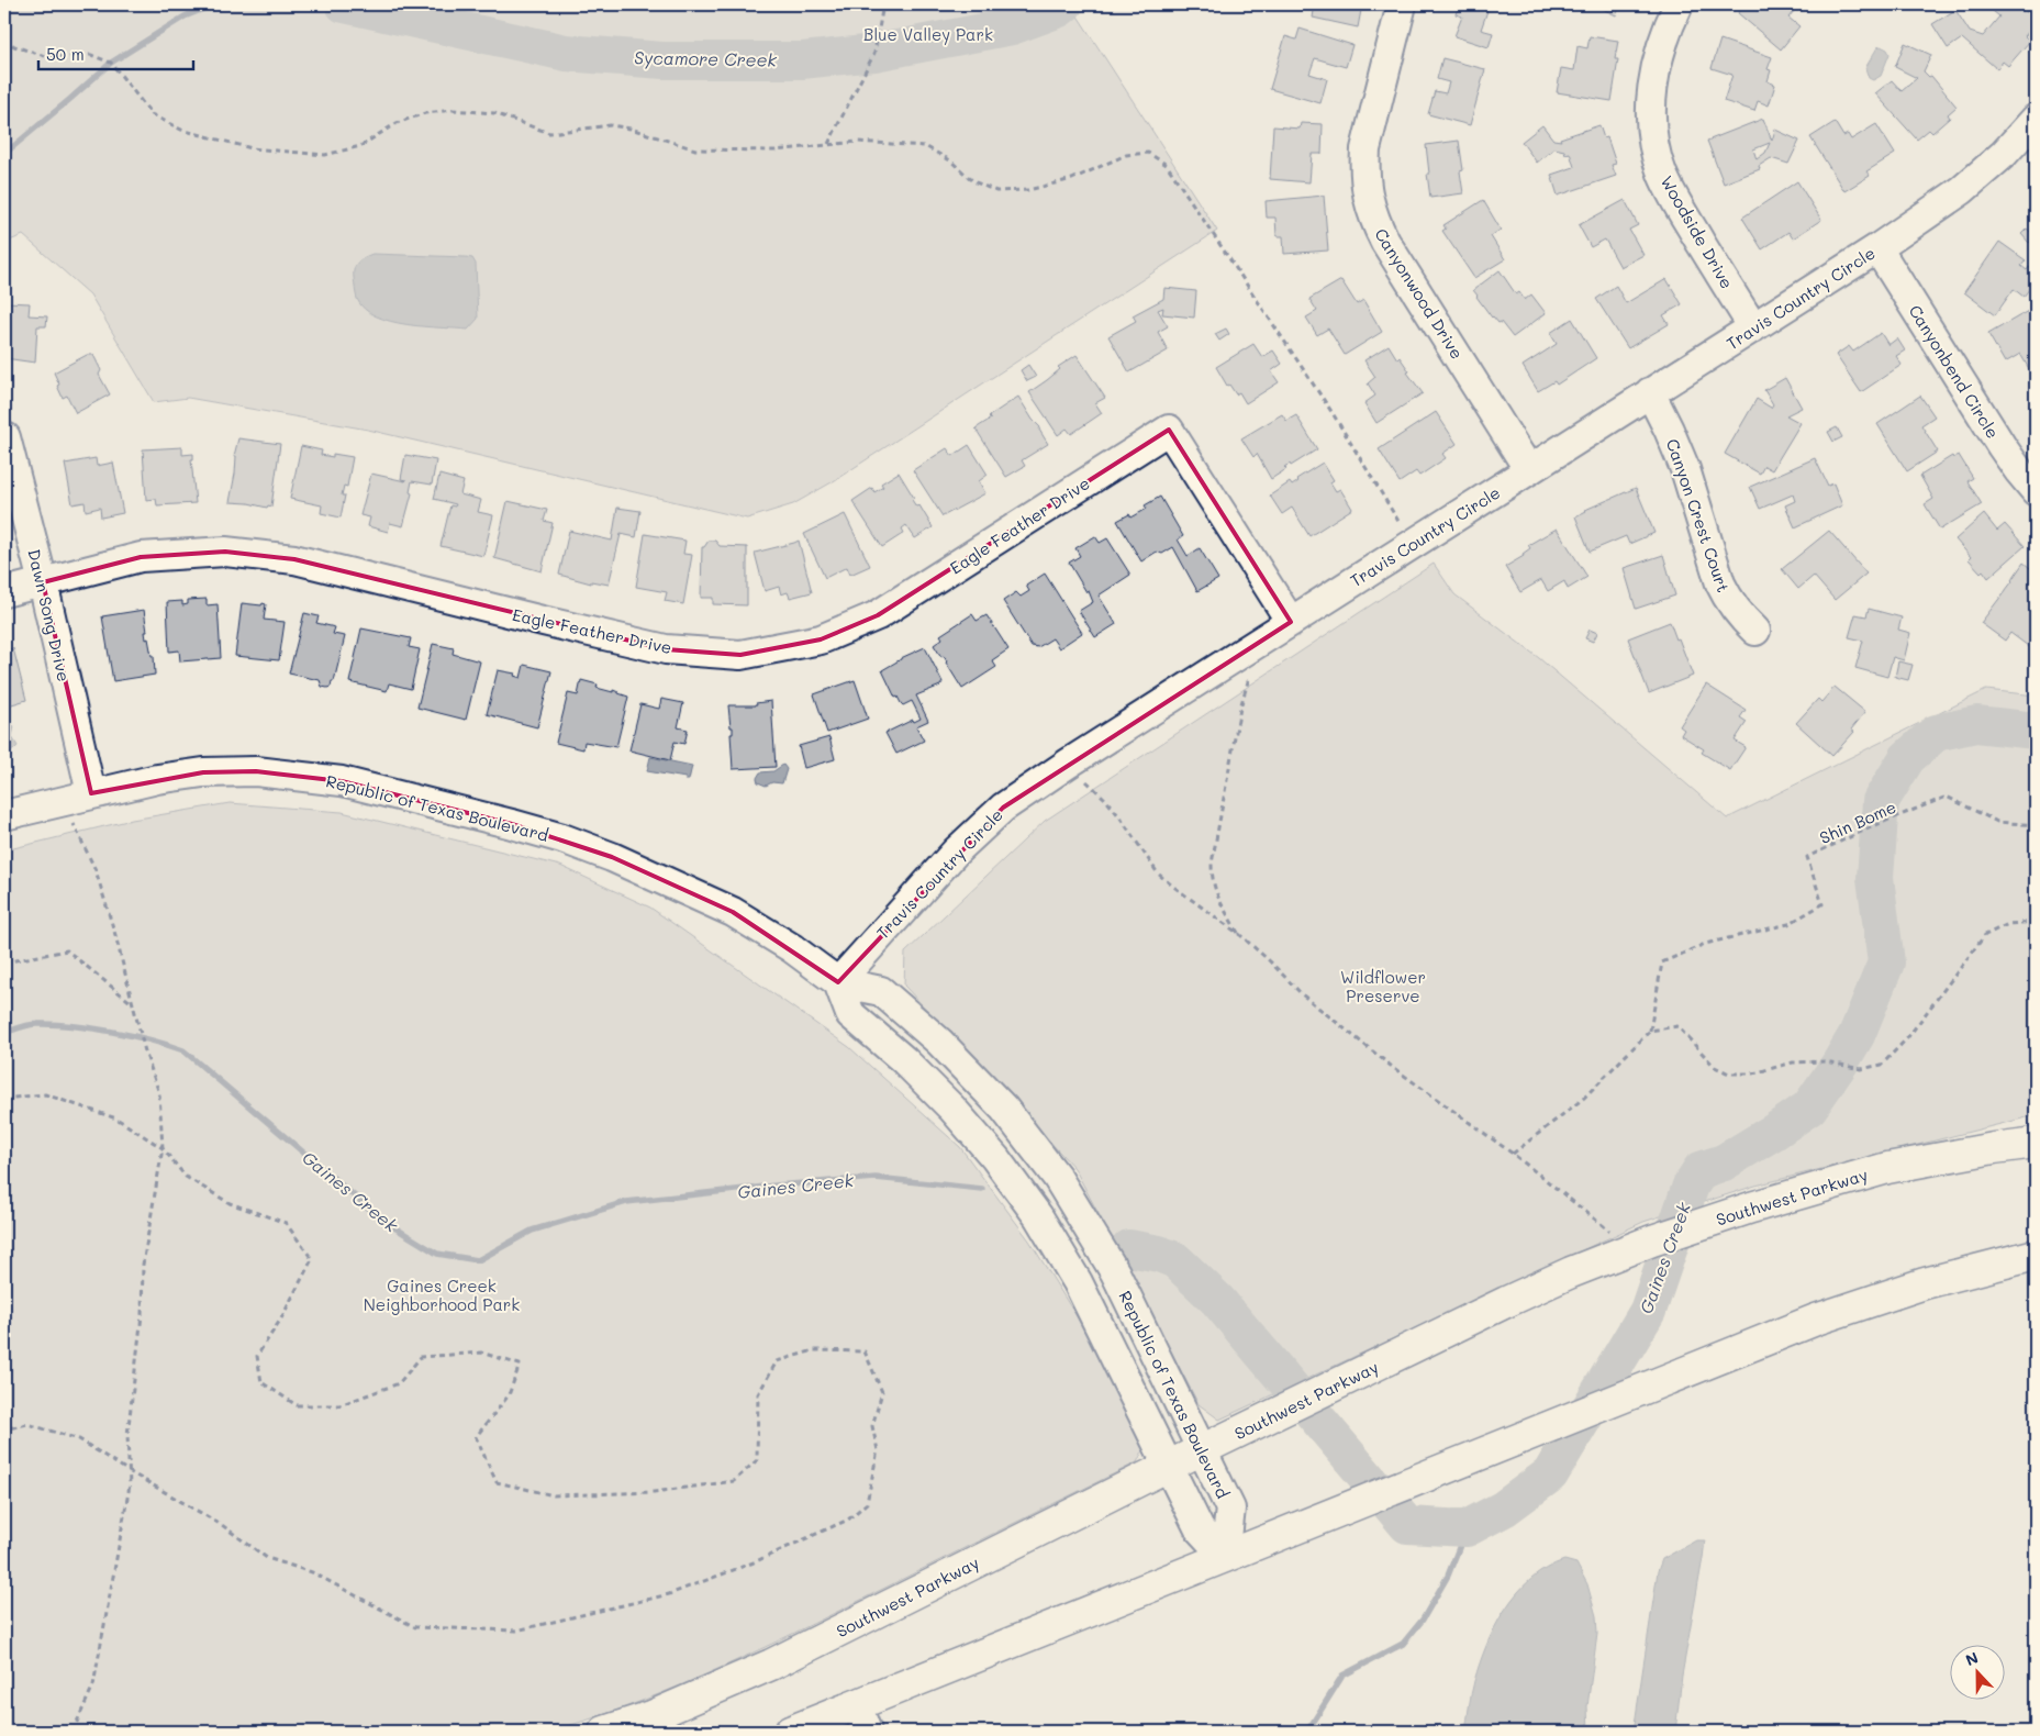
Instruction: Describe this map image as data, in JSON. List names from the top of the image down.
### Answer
{
  "streets": {
    "main road": ["Southwest Parkway"],
    "street": [
      "Woodside Drive",
      "Canyonwood Drive",
      "Travis Country Circle",
      "Canyonbend Circle",
      "Canyon Crest Court",
      "Eagle Feather Drive",
      "Dawn Song Drive",
      "Republic of Texas Boulevard"
    ],
    "path": ["Shin Bome"]
  },
  "crossings": [
    ["Woodside Drive", "Travis Country Circle"],
    ["Canyonwood Drive", "Travis Country Circle"],
    ["Travis Country Circle", "Canyonbend Circle"],
    ["Travis Country Circle", "Canyon Crest Court"],
    ["Travis Country Circle", "Eagle Feather Drive"],
    ["Travis Country Circle", "Republic of Texas Boulevard"],
    ["Eagle Feather Drive", "Dawn Song Drive"],
    ["Dawn Song Drive", "Republic of Texas Boulevard"],
    ["Republic of Texas Boulevard", "Southwest Parkway"]
  ],
  "water": ["Sycamore Creek", "Gaines Creek"],
  "parks": ["Blue Valley Park", "Wildflower Preserve", "Gaines Creek Neighborhood Park"],
  "scale_bar": "50 m",
  "north": "top"
}
